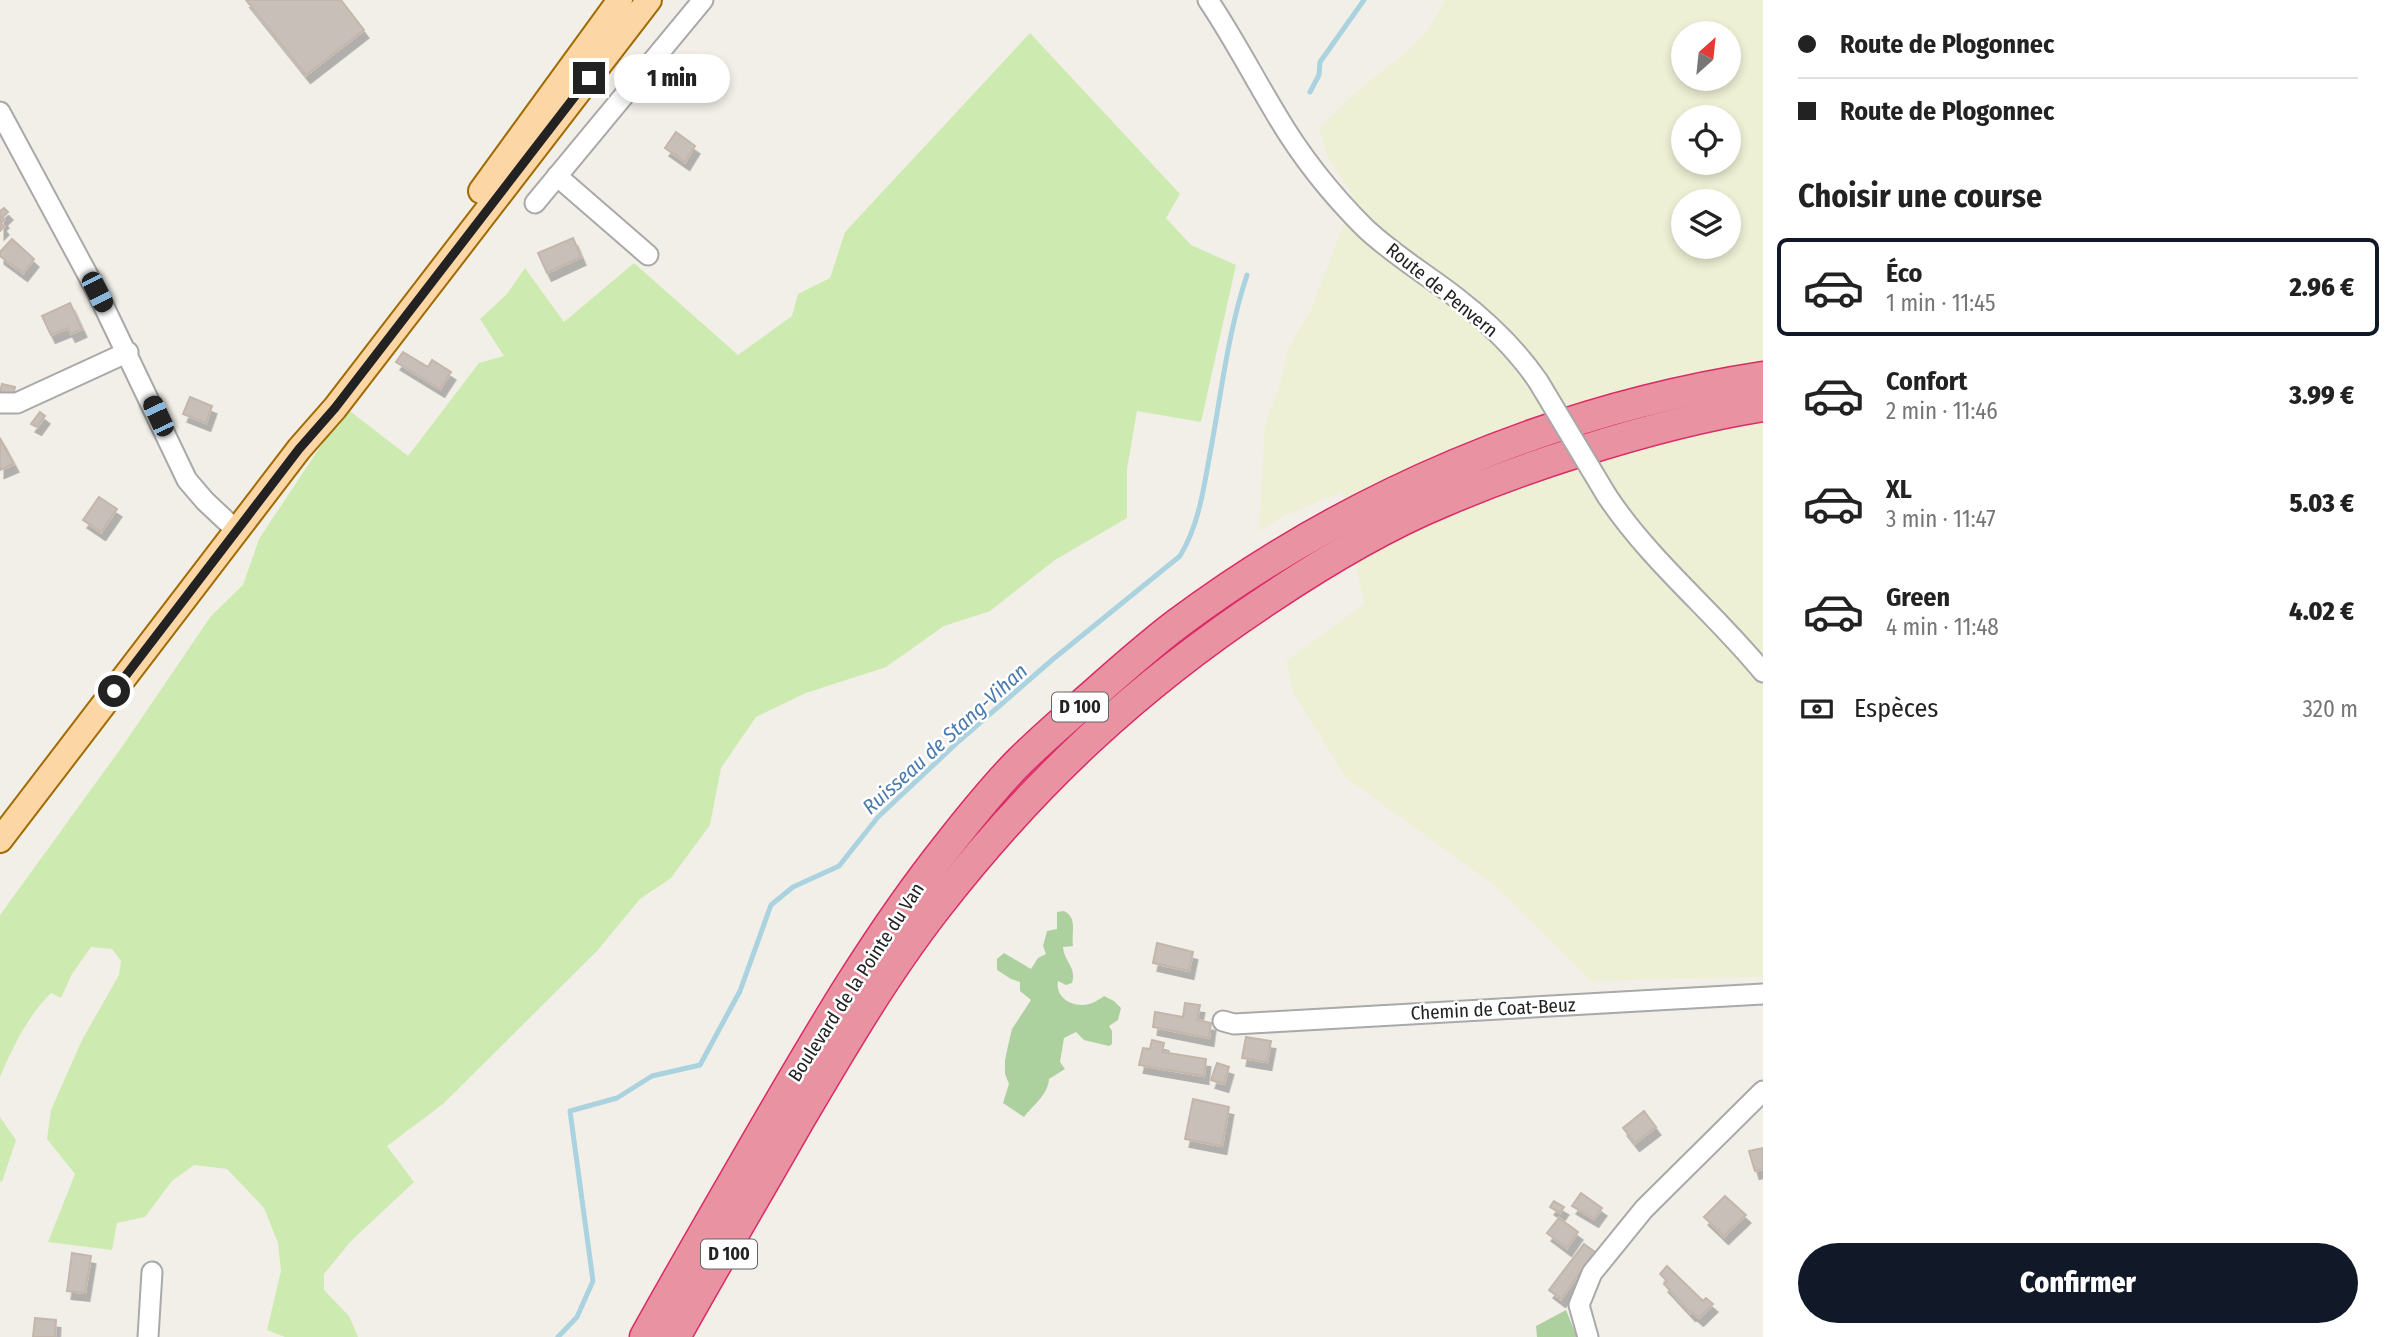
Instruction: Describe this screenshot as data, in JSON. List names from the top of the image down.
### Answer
{
  "streets": {
    "highway": ["D 100", "Boulevard de la Pointe du Van"],
    "street": ["Route de Penvern", "Chemin de Coat-Beuz"]
  },
  "crossings": [
    ["D 100", "Boulevard de la Pointe du Van"]
  ],
  "water": ["Ruisseau de Stang-Vihan"],
  "north": "top right",
  "page": {
    "banner": ["Route de Plogonnec", "Route de Plogonnec"],
    "bubble": "1 min",
    "heading": "Choisir une course",
    "list": [
      {
        "name": "Éco",
        "note": "1 min · 11:45",
        "value": "2.96 €"
      },
      {
        "name": "Confort",
        "note": "2 min · 11:46",
        "value": "3.99 €"
      },
      {
        "name": "XL",
        "note": "3 min · 11:47",
        "value": "5.03 €"
      },
      {
        "name": "Green",
        "note": "4 min · 11:48",
        "value": "4.02 €"
      }
    ],
    "pay": ["Espèces", "320 m"],
    "buttons": "Confirmer"
  }
}
